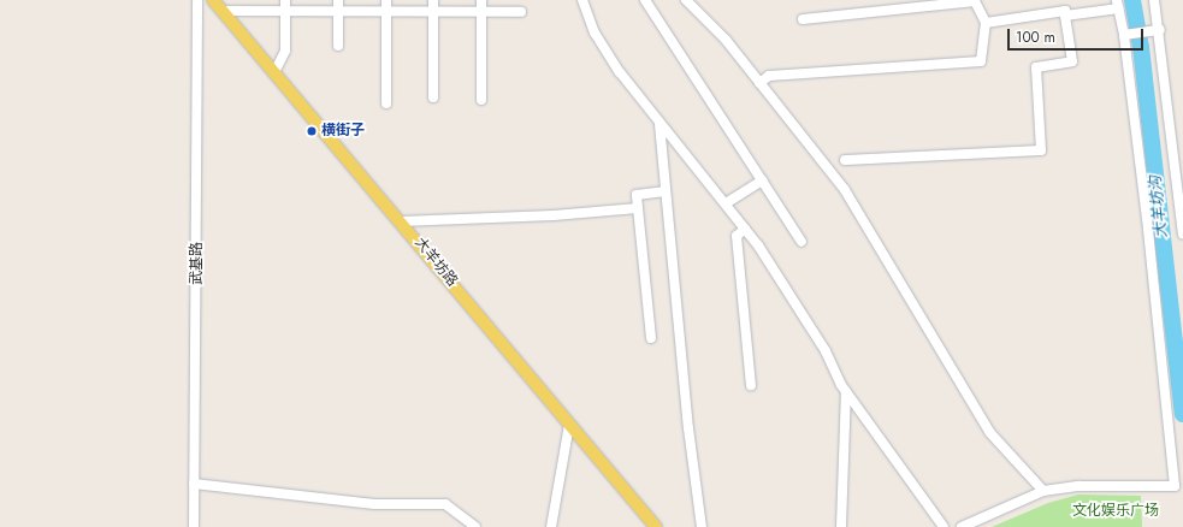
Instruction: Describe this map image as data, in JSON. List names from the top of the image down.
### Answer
{
  "streets": {
    "main road": ["大羊坊路"],
    "street": ["武基路"]
  },
  "water": ["大羊坊沟"],
  "parks": ["文化娱乐广场"],
  "places": ["横街子"],
  "scale_bar": "100 m"
}
